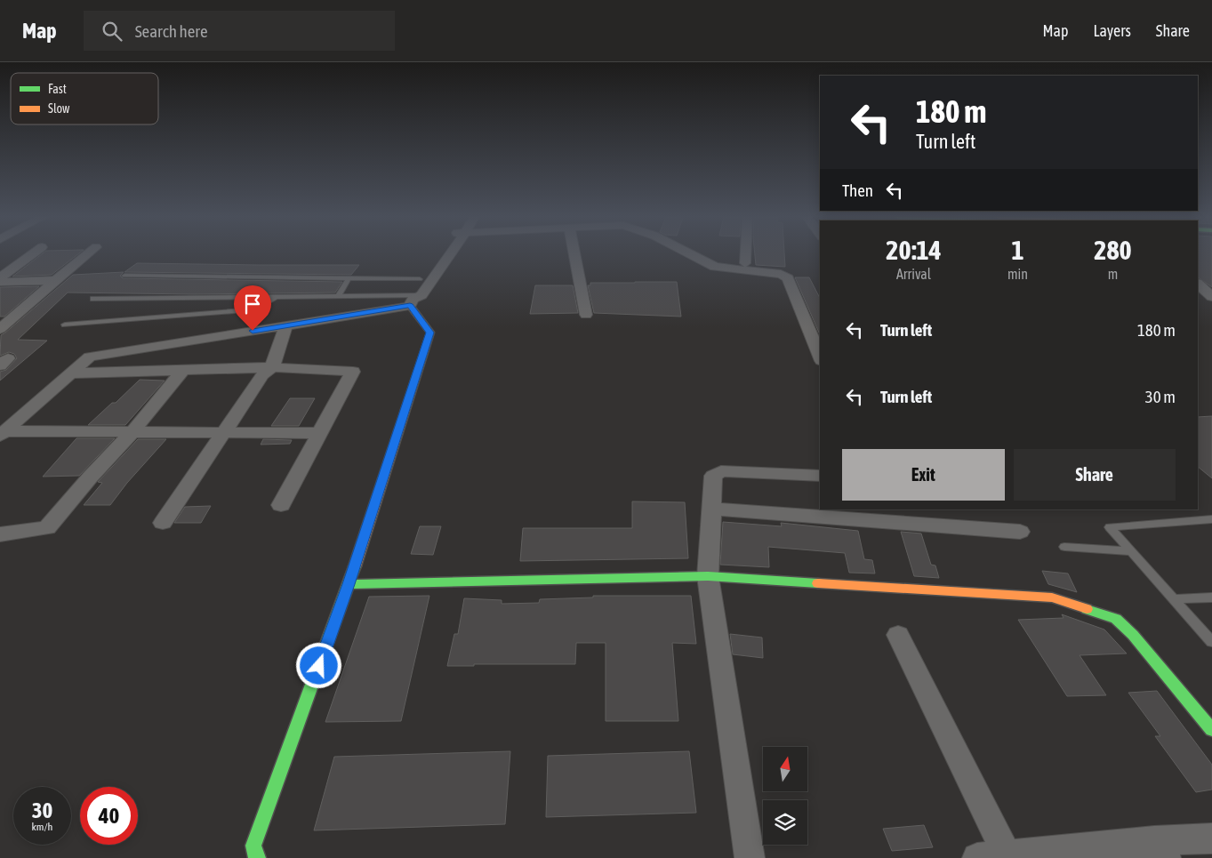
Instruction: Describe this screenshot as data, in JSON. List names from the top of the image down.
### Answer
{
  "legend": ["Fast", "Slow"],
  "north": "top",
  "page": {
    "header": "Map",
    "search": "Search here",
    "nav": ["Map", "Layers", "Share"],
    "turn": ["180 m", "Turn left"],
    "then": "Then",
    "eta": [
      "20:14",
      "Arrival",
      "1",
      "min",
      "280",
      "m"
    ],
    "list": [
      {
        "name": "Turn left",
        "value": "180 m"
      },
      {
        "name": "Turn left",
        "value": "30 m"
      }
    ],
    "buttons": ["Exit", "Share"],
    "speed": "30 km/h",
    "limit": "40"
  }
}
